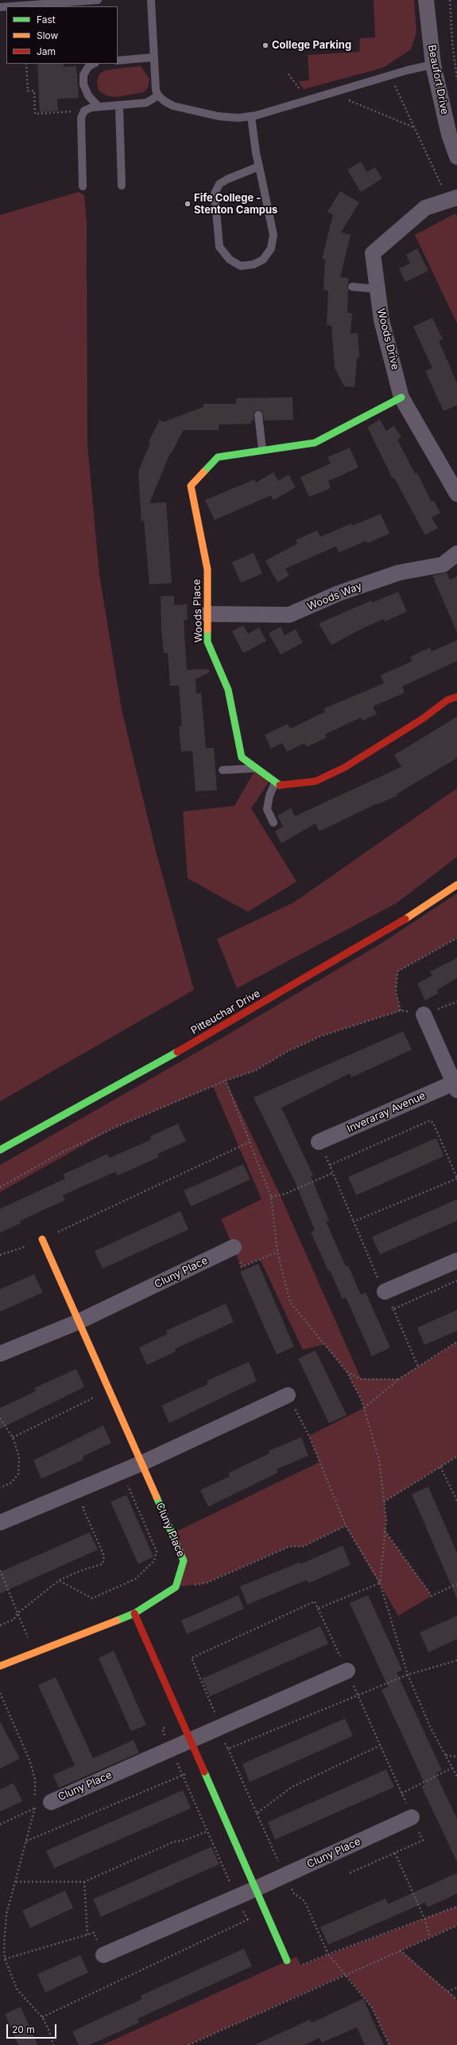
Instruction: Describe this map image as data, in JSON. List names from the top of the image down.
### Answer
{
  "streets": {
    "street": [
      "Beaufort Drive",
      "Woods Drive",
      "Woods Way",
      "Woods Place",
      "Pitteuchar Drive",
      "Inveraray Avenue",
      "Cluny Place"
    ]
  },
  "crossings": [
    ["Woods Drive", "Woods Place"],
    ["Woods Way", "Woods Place"]
  ],
  "places": ["College Parking", "Fife College - Stenton Campus"],
  "legend": ["Fast", "Slow", "Jam"],
  "scale_bar": "20 m"
}
